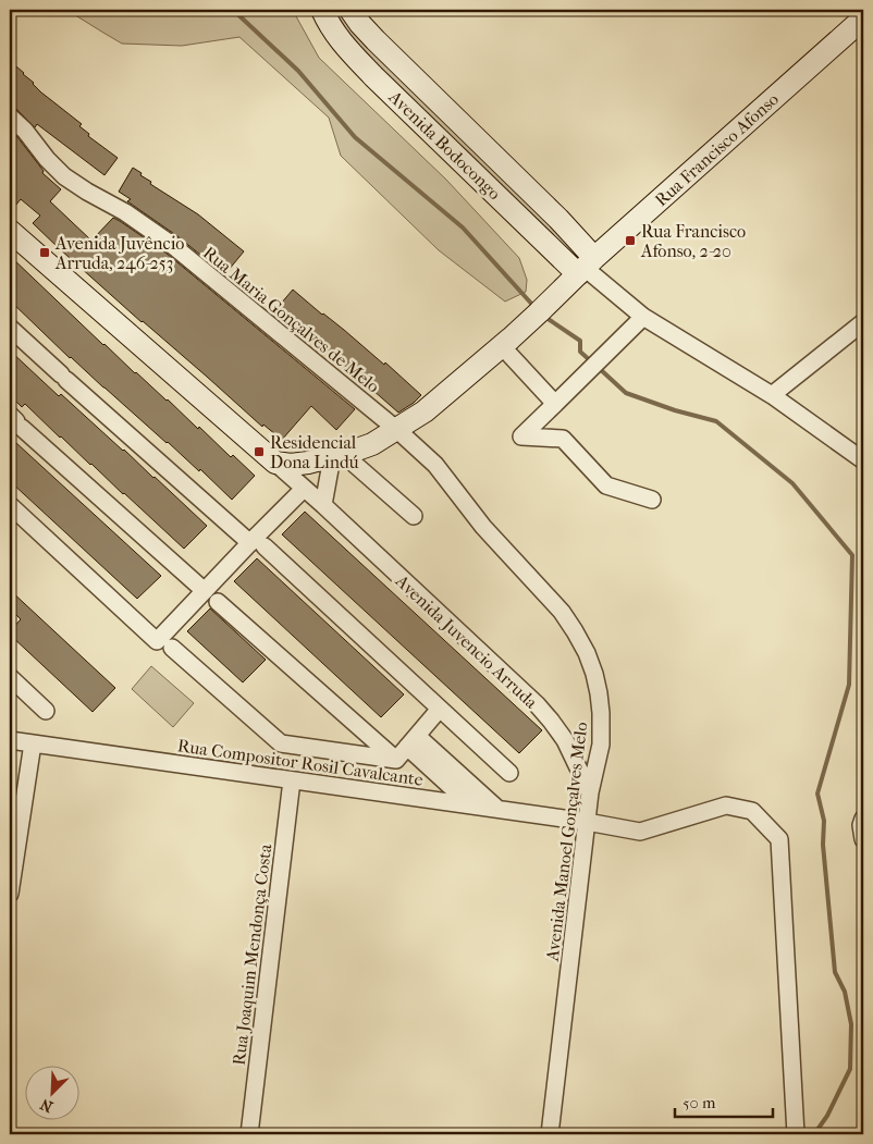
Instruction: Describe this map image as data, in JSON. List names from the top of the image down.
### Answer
{
  "streets": {
    "street": [
      "Avenida Bodocongo",
      "Rua Francisco Afonso",
      "Rua Maria Gonçalves de Melo",
      "Avenida Juvencio Arruda",
      "Rua Compositor Rosil Cavalcante",
      "Avenida Manoel Gonçalves Melo",
      "Rua Joaquim Mendonça Costa"
    ]
  },
  "crossings": [
    ["Avenida Bodocongo", "Rua Francisco Afonso"],
    ["Rua Francisco Afonso", "Rua Maria Gonçalves de Melo"],
    ["Rua Francisco Afonso", "Avenida Juvencio Arruda"],
    ["Rua Francisco Afonso", "Avenida Manoel Gonçalves Melo"],
    ["Rua Maria Gonçalves de Melo", "Avenida Manoel Gonçalves Melo"],
    ["Avenida Juvencio Arruda", "Avenida Manoel Gonçalves Melo"],
    ["Rua Compositor Rosil Cavalcante", "Avenida Manoel Gonçalves Melo"],
    ["Rua Compositor Rosil Cavalcante", "Rua Joaquim Mendonça Costa"]
  ],
  "places": {
    "transit": ["Rua Francisco Afonso, 2-20", "Avenida Juvêncio Arruda, 246-253", "Residencial Dona Lindú"]
  },
  "scale_bar": "50 m",
  "north": "bottom left"
}
